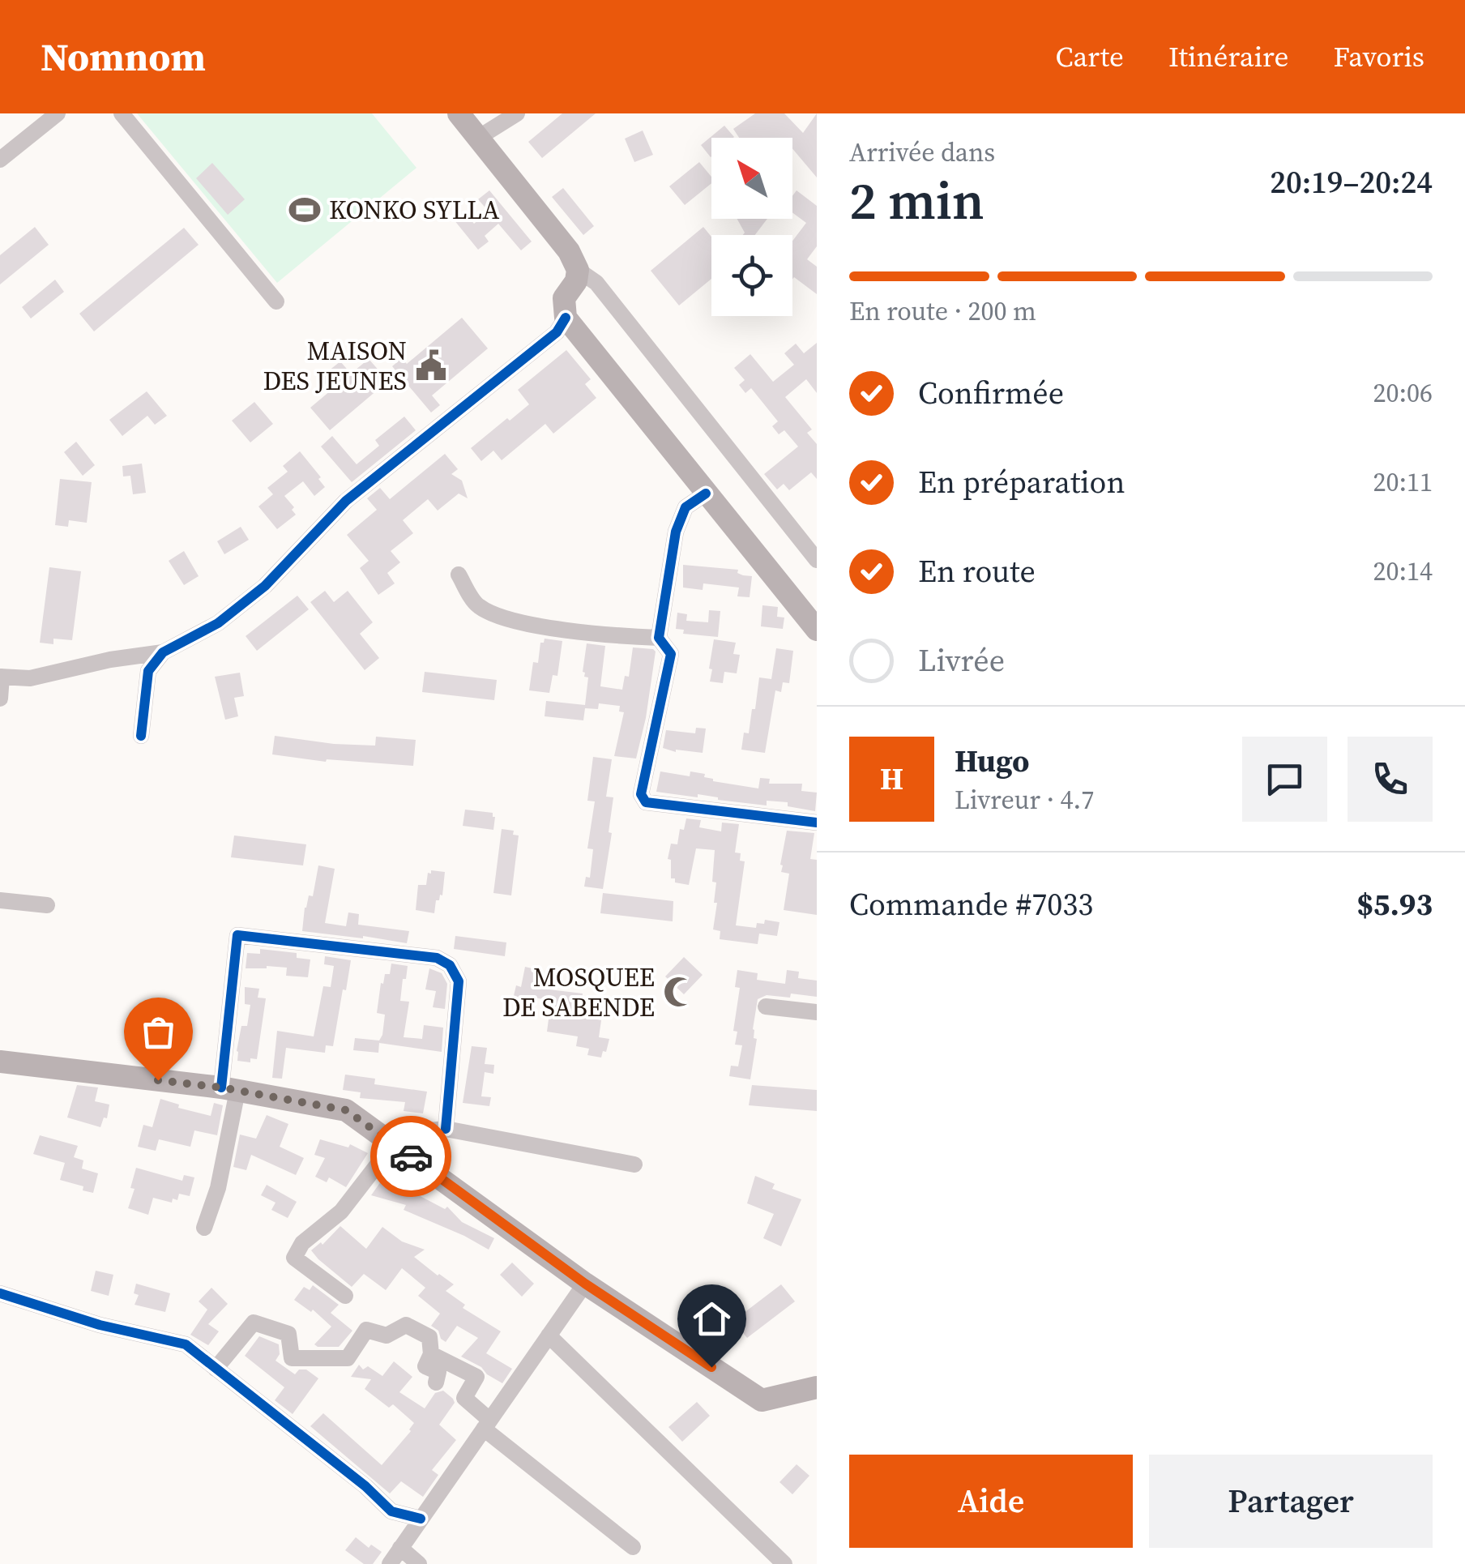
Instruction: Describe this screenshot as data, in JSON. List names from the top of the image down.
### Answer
{
  "places": {
    "sports": ["KONKO SYLLA"],
    "public building": ["MAISON DES JEUNES"],
    "mosque": ["MOSQUEE DE SABENDE"]
  },
  "north": "top left",
  "page": {
    "header": "Nomnom",
    "nav": ["Carte", "Itinéraire", "Favoris"],
    "heading": ["2 min", "Arrivée dans", "20:19–20:24"],
    "panel": [
      "Hugo",
      "Livreur · 4.7",
      "Commande #7033",
      "$5.93"
    ],
    "bar": "En route · 200 m",
    "list": [
      ["Confirmée", "20:06"],
      ["En préparation", "20:11"],
      ["En route", "20:14"],
      "Livrée"
    ],
    "round": "H",
    "buttons": ["Aide", "Partager"]
  }
}
